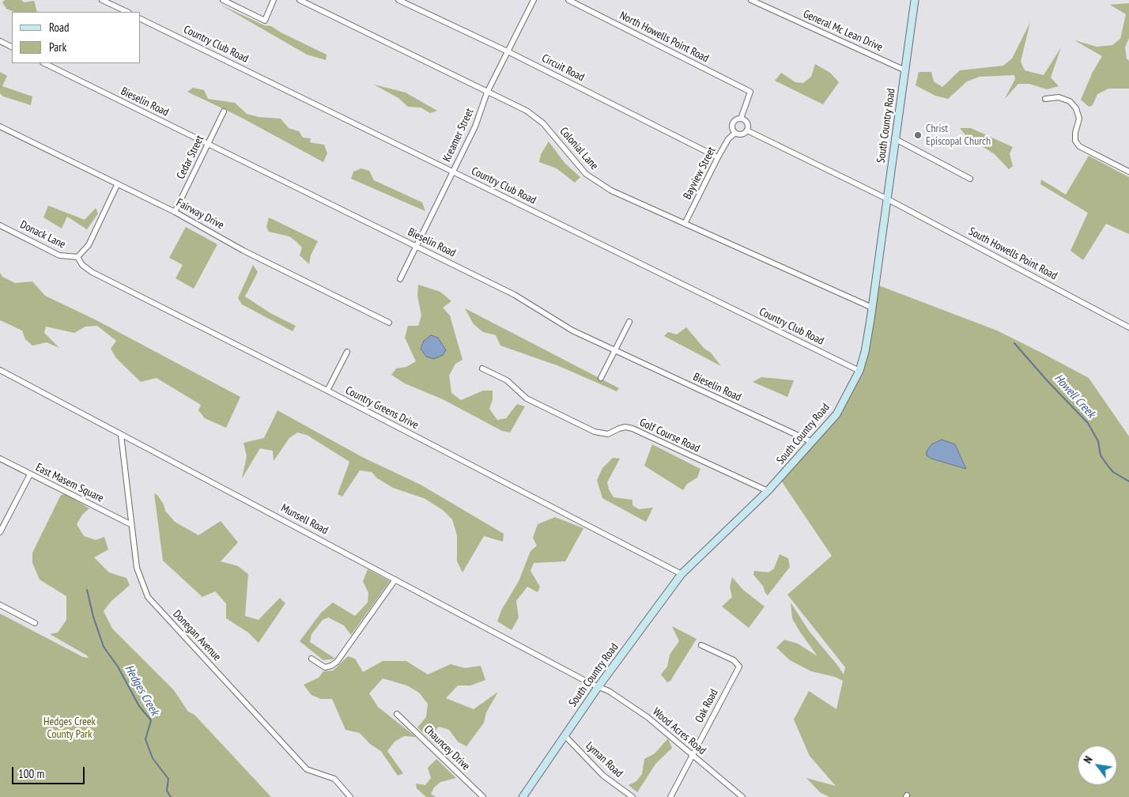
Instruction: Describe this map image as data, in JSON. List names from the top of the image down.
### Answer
{
  "streets": {
    "main road": ["South Country Road"],
    "street": [
      "General Mc Lean Drive",
      "North Howells Point Road",
      "Country Club Road",
      "Circuit Road",
      "Bieselin Road",
      "Kreamer Street",
      "Colonial Lane",
      "Cedar Street",
      "Bayview Street",
      "Fairway Drive",
      "Donack Lane",
      "South Howells Point Road",
      "Country Greens Drive",
      "Golf Course Road",
      "East Masem Square",
      "Munsell Road",
      "Donegan Avenue",
      "Oak Road",
      "Wood Acres Road",
      "Chauncey Drive",
      "Lyman Road"
    ]
  },
  "crossings": [
    ["General Mc Lean Drive", "South Country Road"],
    ["North Howells Point Road", "Bayview Street"],
    ["Country Club Road", "South Country Road"],
    ["Country Club Road", "Kreamer Street"],
    ["Circuit Road", "Kreamer Street"],
    ["Circuit Road", "Bayview Street"],
    ["Bieselin Road", "South Country Road"],
    ["Bieselin Road", "Kreamer Street"],
    ["Bieselin Road", "Cedar Street"],
    ["South Country Road", "Colonial Lane"],
    ["South Country Road", "South Howells Point Road"],
    ["South Country Road", "Country Greens Drive"],
    ["South Country Road", "Golf Course Road"],
    ["South Country Road", "Munsell Road"],
    ["South Country Road", "Wood Acres Road"],
    ["South Country Road", "Lyman Road"],
    ["Kreamer Street", "Colonial Lane"],
    ["Colonial Lane", "Bayview Street"],
    ["Cedar Street", "Fairway Drive"],
    ["Donack Lane", "Country Greens Drive"],
    ["East Masem Square", "Donegan Avenue"],
    ["Munsell Road", "Donegan Avenue"],
    ["Munsell Road", "Wood Acres Road"],
    ["Oak Road", "Wood Acres Road"]
  ],
  "water": ["Howell Creek", "Hedges Creek"],
  "parks": ["Hedges Creek County Park"],
  "places": ["Christ Episcopal Church"],
  "legend": ["Road", "Park"],
  "scale_bar": "100 m",
  "north": "top left"
}
